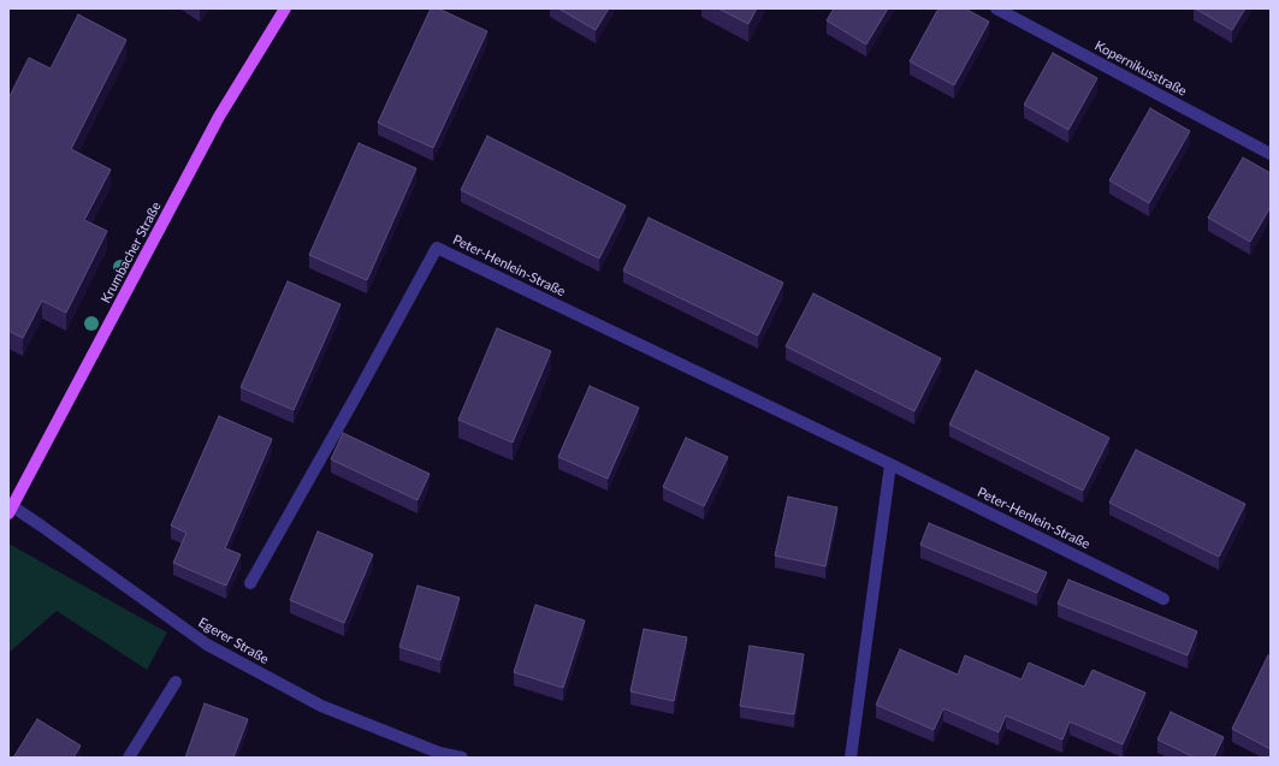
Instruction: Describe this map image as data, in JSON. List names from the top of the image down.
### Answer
{
  "streets": {
    "main road": ["Krumbacher Straße"],
    "street": ["Kopernikusstraße", "Peter-Henlein-Straße", "Egerer Straße"]
  },
  "crossings": [
    ["Krumbacher Straße", "Egerer Straße"]
  ]
}
